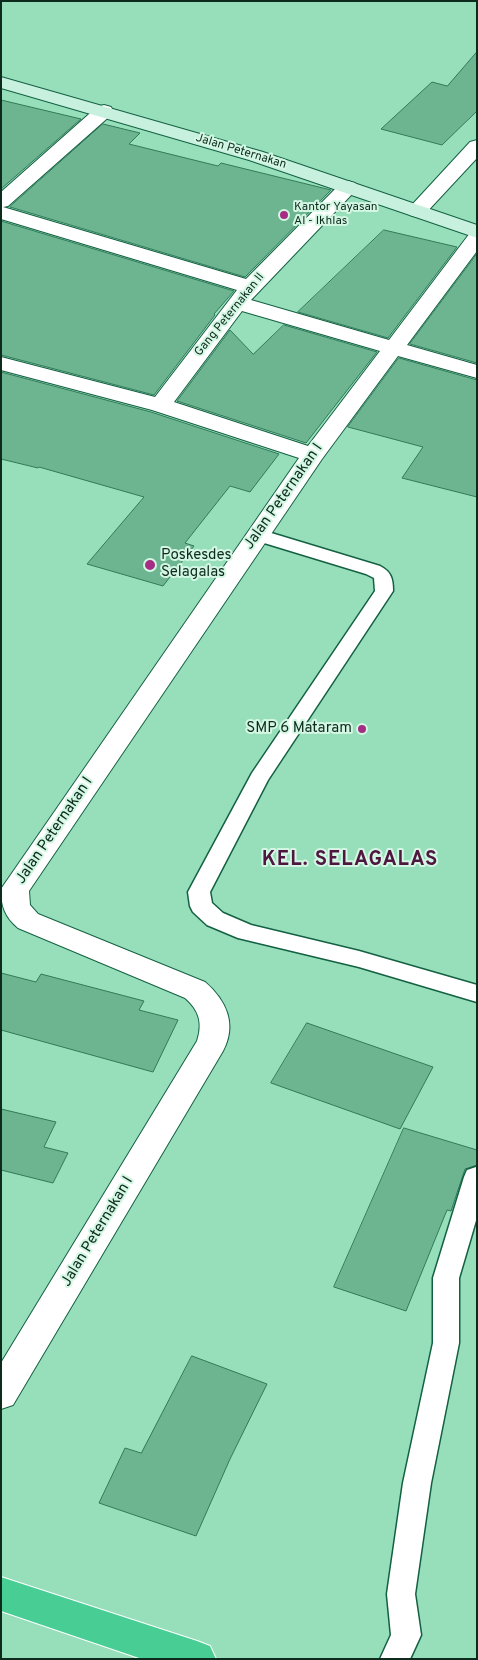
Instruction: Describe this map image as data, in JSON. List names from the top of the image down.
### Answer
{
  "streets": {
    "street": ["Jalan Peternakan", "Gang Peternakan II", "Jalan Peternakan I"]
  },
  "crossings": [
    ["Jalan Peternakan", "Gang Peternakan II"]
  ],
  "districts": ["KEL. SELAGALAS"],
  "places": ["Kantor Yayasan Al - Ikhlas", "Poskesdes Selagalas", "SMP 6 Mataram"]
}
